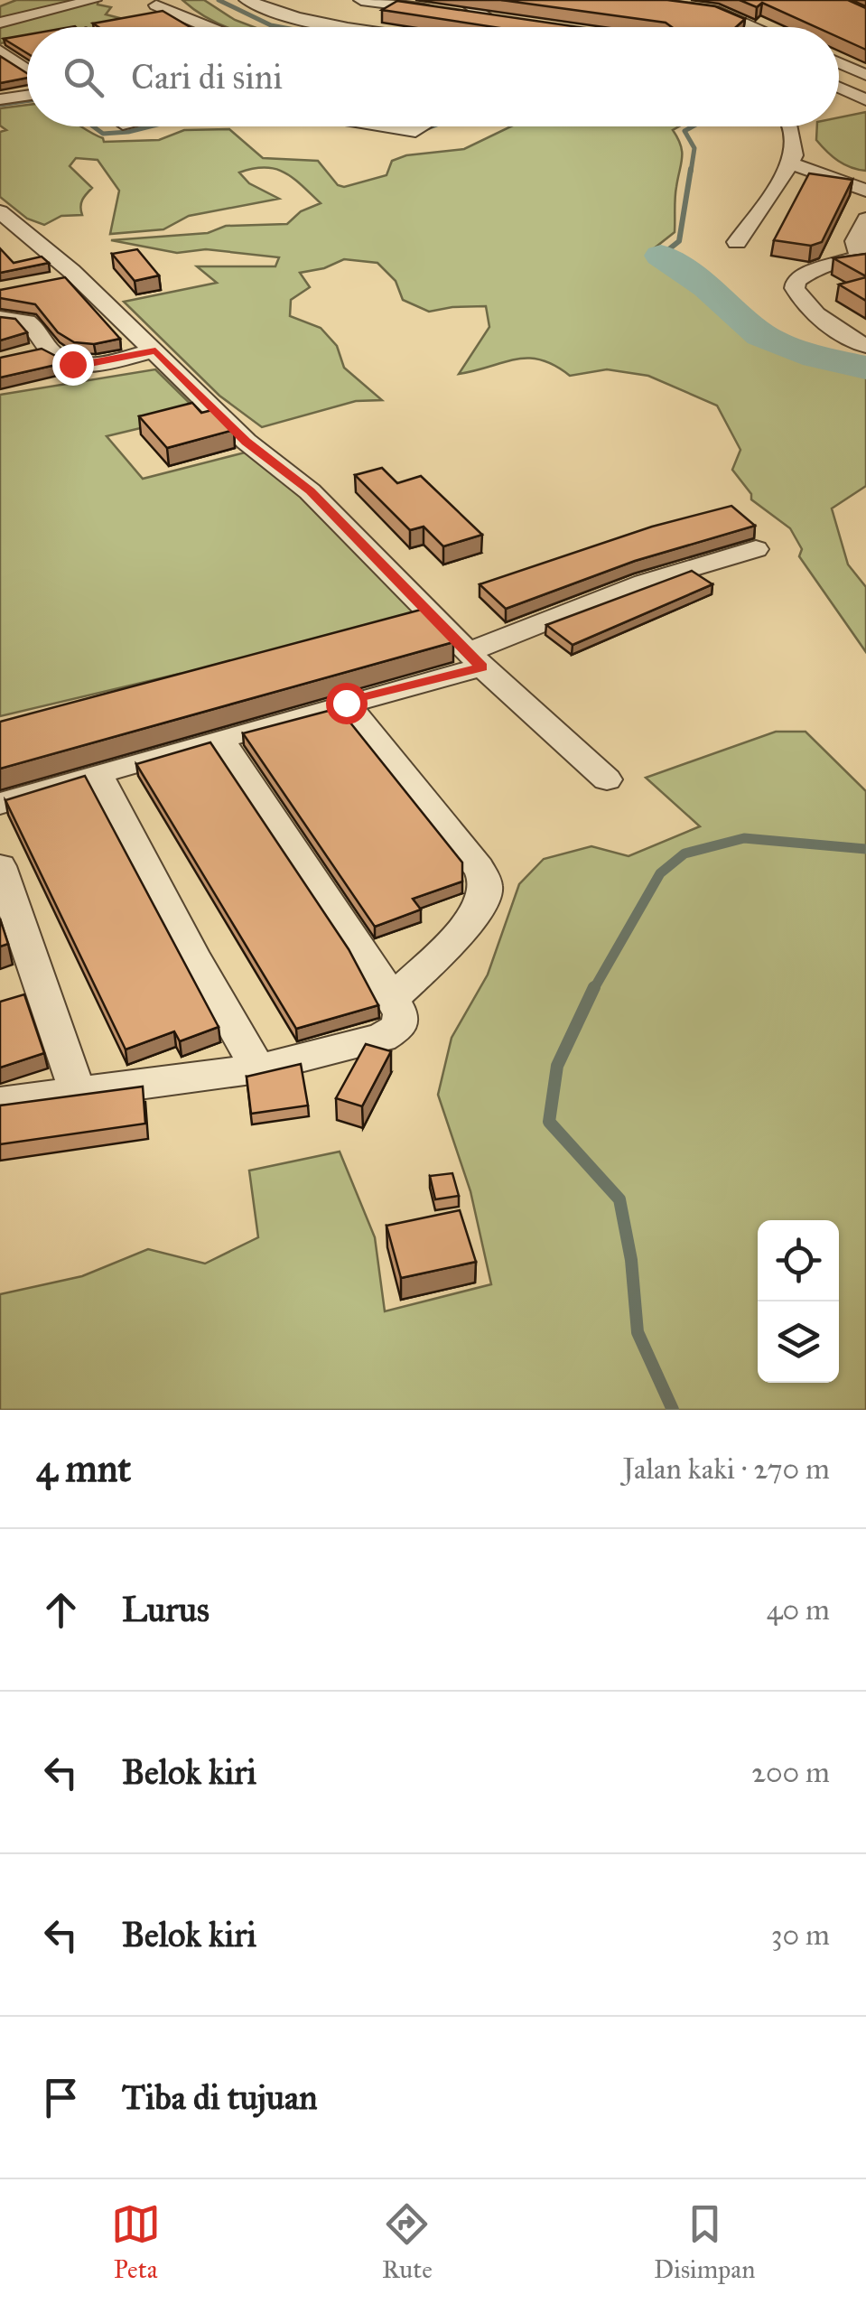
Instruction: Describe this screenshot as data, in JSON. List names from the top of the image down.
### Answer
{
  "page": {
    "search": "Cari di sini",
    "heading": ["4 mnt", "Jalan kaki · 270 m"],
    "list": [
      ["Lurus", "40 m"],
      ["Belok kiri", "200 m"],
      ["Belok kiri", "30 m"],
      "Tiba di tujuan"
    ],
    "nav": ["Peta", "Rute", "Disimpan"]
  }
}
